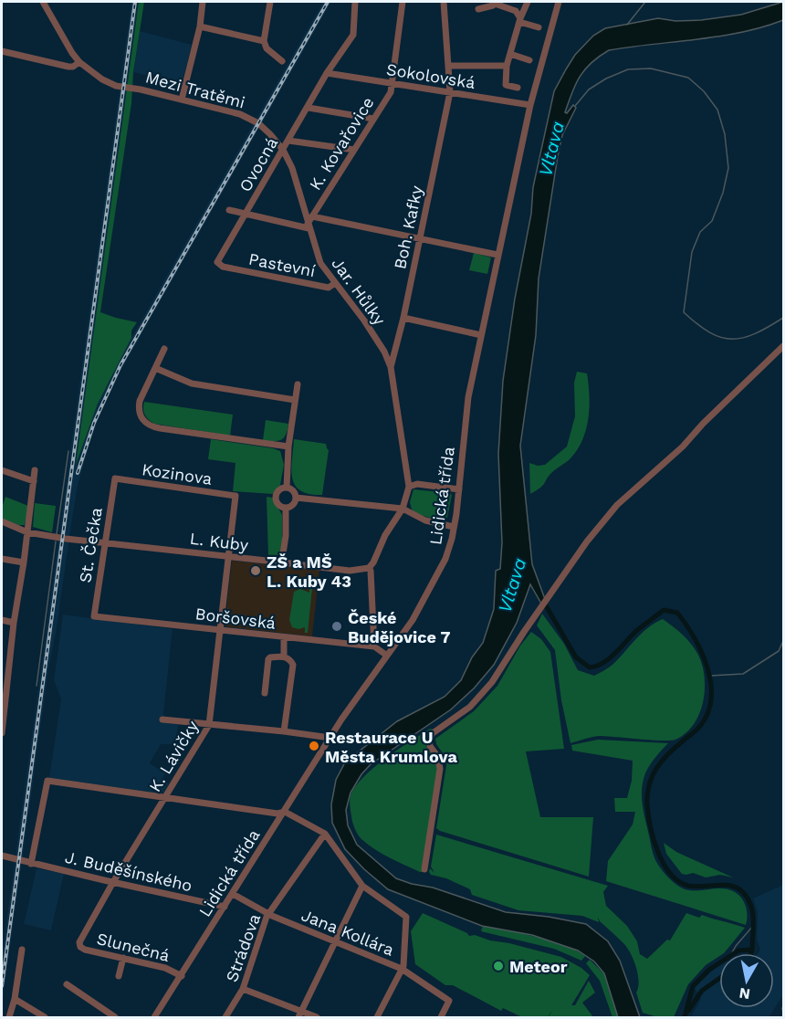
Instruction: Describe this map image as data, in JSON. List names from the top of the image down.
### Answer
{
  "streets": {
    "street": [
      "Sokolovská",
      "Mezi Tratěmi",
      "K. Kovařovice",
      "Ovocná",
      "Boh. Kafky",
      "Pastevní",
      "Jar. Hůlky",
      "Kozinova",
      "Lidická třída",
      "L. Kuby",
      "St. Čečka",
      "Boršovská",
      "K. Lávičky",
      "J. Buděšínského",
      "Jana Kollára",
      "Slunečná",
      "Strádova"
    ]
  },
  "crossings": [
    ["Sokolovská", "K. Kovařovice"],
    ["Sokolovská", "Ovocná"],
    ["Sokolovská", "Boh. Kafky"],
    ["Sokolovská", "Lidická třída"],
    ["Mezi Tratěmi", "Jar. Hůlky"],
    ["K. Kovařovice", "Jar. Hůlky"],
    ["Ovocná", "Pastevní"],
    ["Ovocná", "Jar. Hůlky"],
    ["Boh. Kafky", "Jar. Hůlky"],
    ["Pastevní", "Jar. Hůlky"],
    ["Kozinova", "St. Čečka"],
    ["Kozinova", "K. Lávičky"],
    ["Lidická třída", "J. Buděšínského"],
    ["Lidická třída", "Jana Kollára"],
    ["Lidická třída", "Slunečná"],
    ["L. Kuby", "St. Čečka"],
    ["L. Kuby", "K. Lávičky"],
    ["St. Čečka", "Boršovská"],
    ["Boršovská", "K. Lávičky"],
    ["K. Lávičky", "J. Buděšínského"],
    ["K. Lávičky", "Slunečná"],
    ["Jana Kollára", "Strádova"]
  ],
  "water": ["Vltava"],
  "places": [
    "ZŠ a MŠ L. Kuby 43",
    "České Budějovice 7",
    "Restaurace U Města Krumlova",
    "Meteor"
  ],
  "north": "bottom"
}
